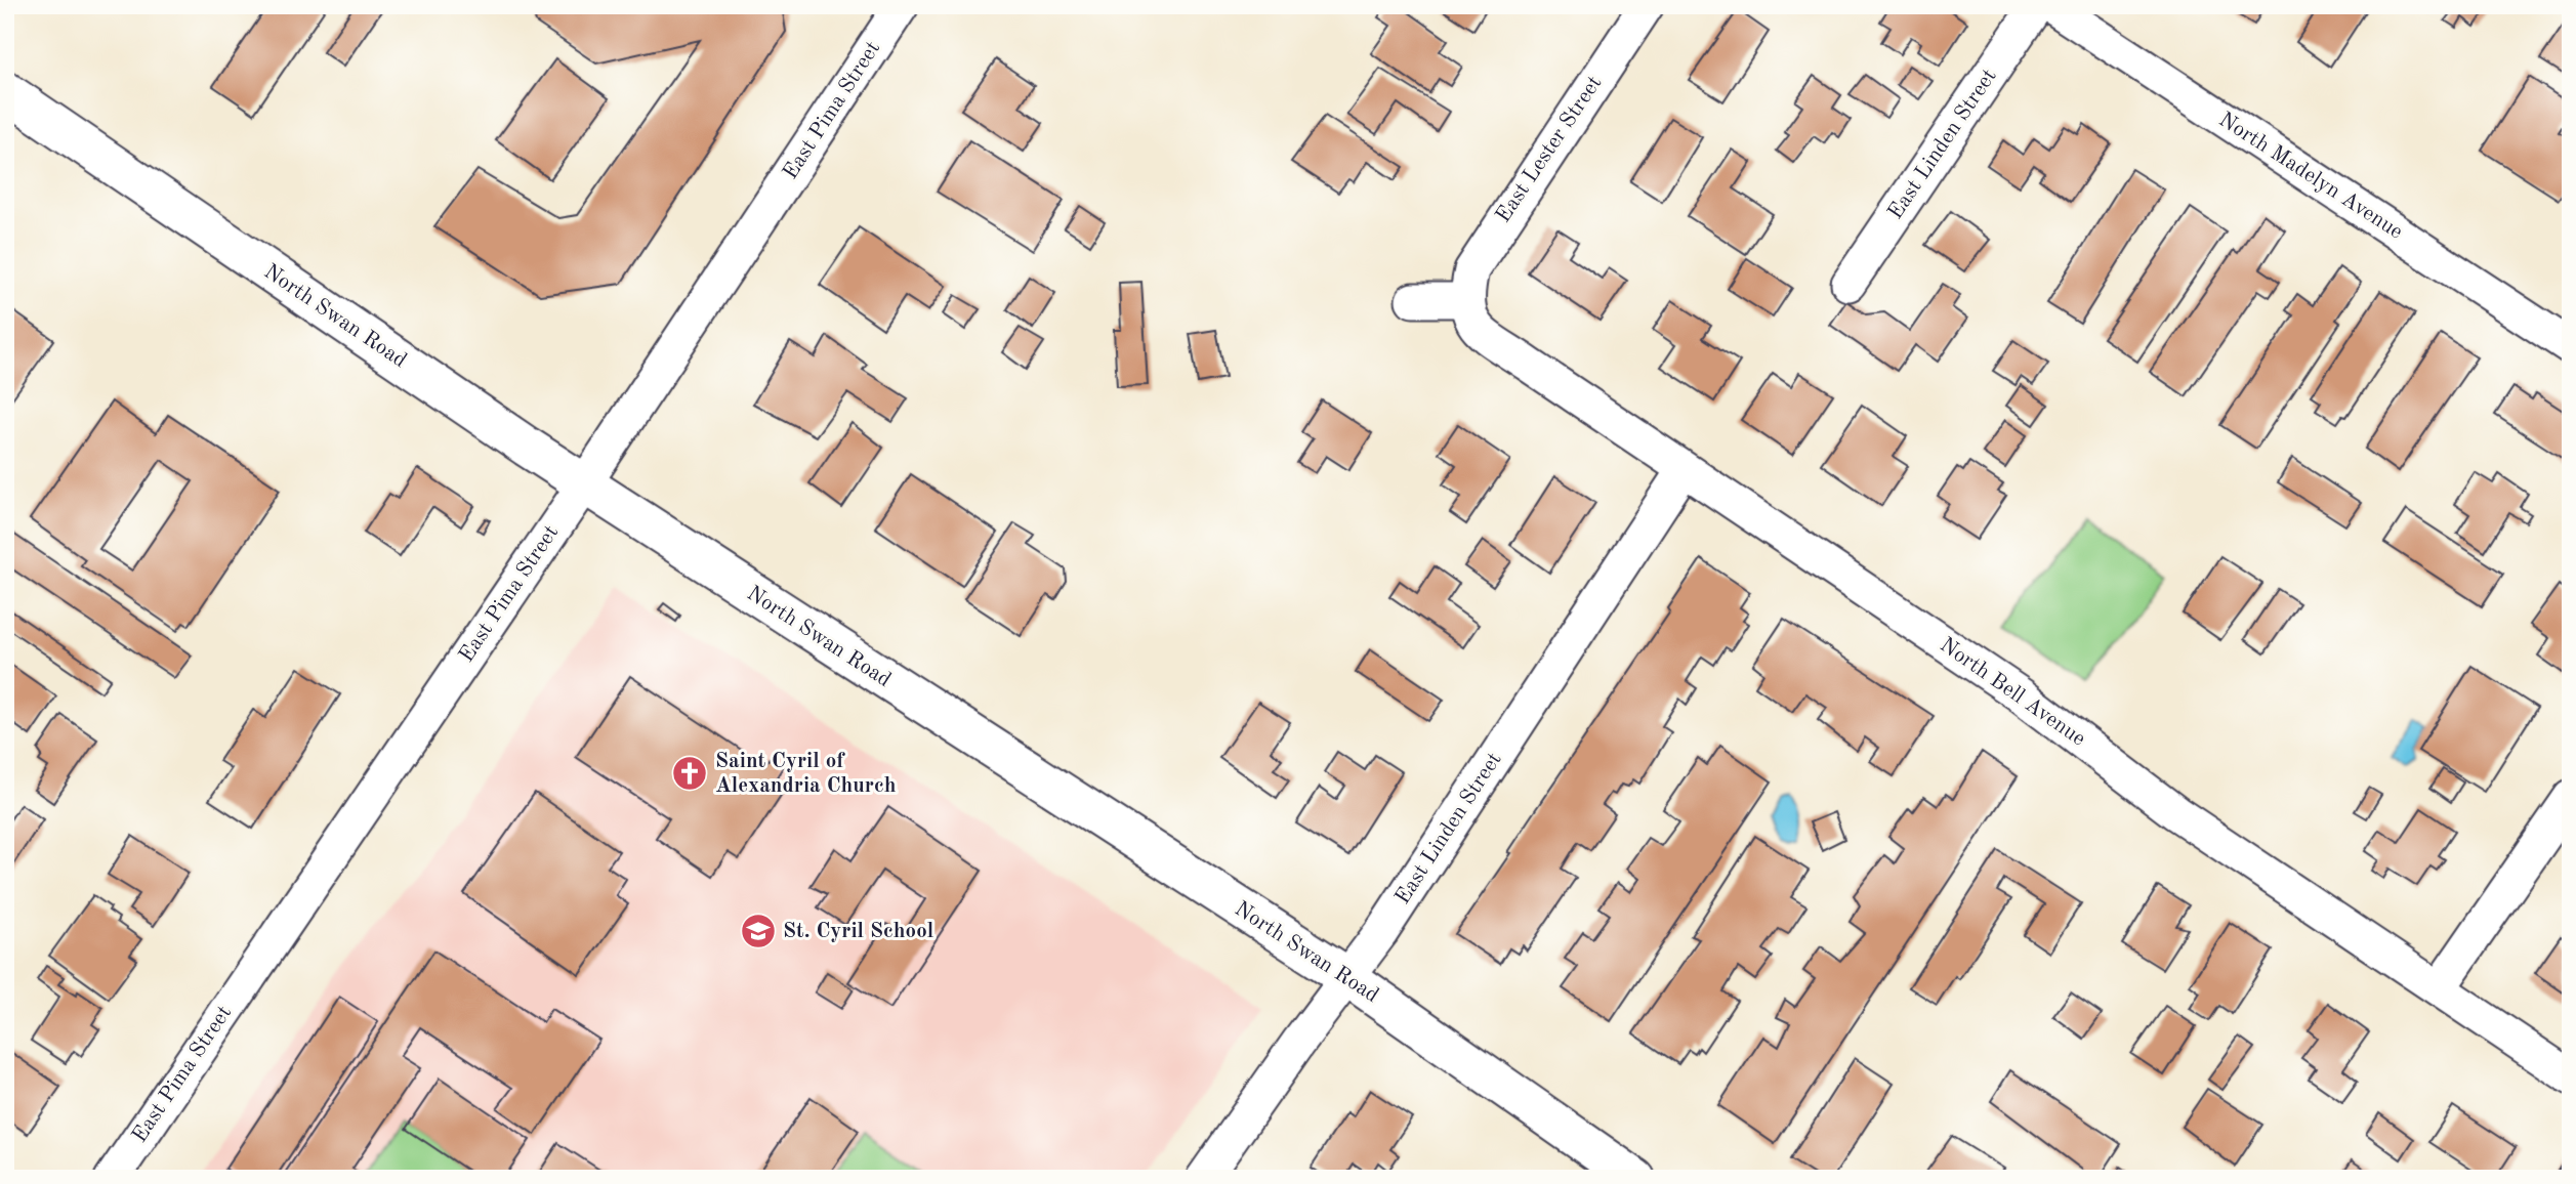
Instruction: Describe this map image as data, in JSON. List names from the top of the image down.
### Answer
{
  "streets": {
    "main road": ["North Swan Road"],
    "street": [
      "East Pima Street",
      "East Linden Street",
      "East Lester Street",
      "North Madelyn Avenue",
      "North Bell Avenue"
    ]
  },
  "crossings": [
    ["East Pima Street", "North Swan Road"],
    ["East Linden Street", "North Swan Road"],
    ["East Linden Street", "North Bell Avenue"],
    ["East Lester Street", "North Bell Avenue"]
  ],
  "places": {
    "church": ["Saint Cyril of Alexandria Church"],
    "school or university": ["St. Cyril School"]
  }
}
